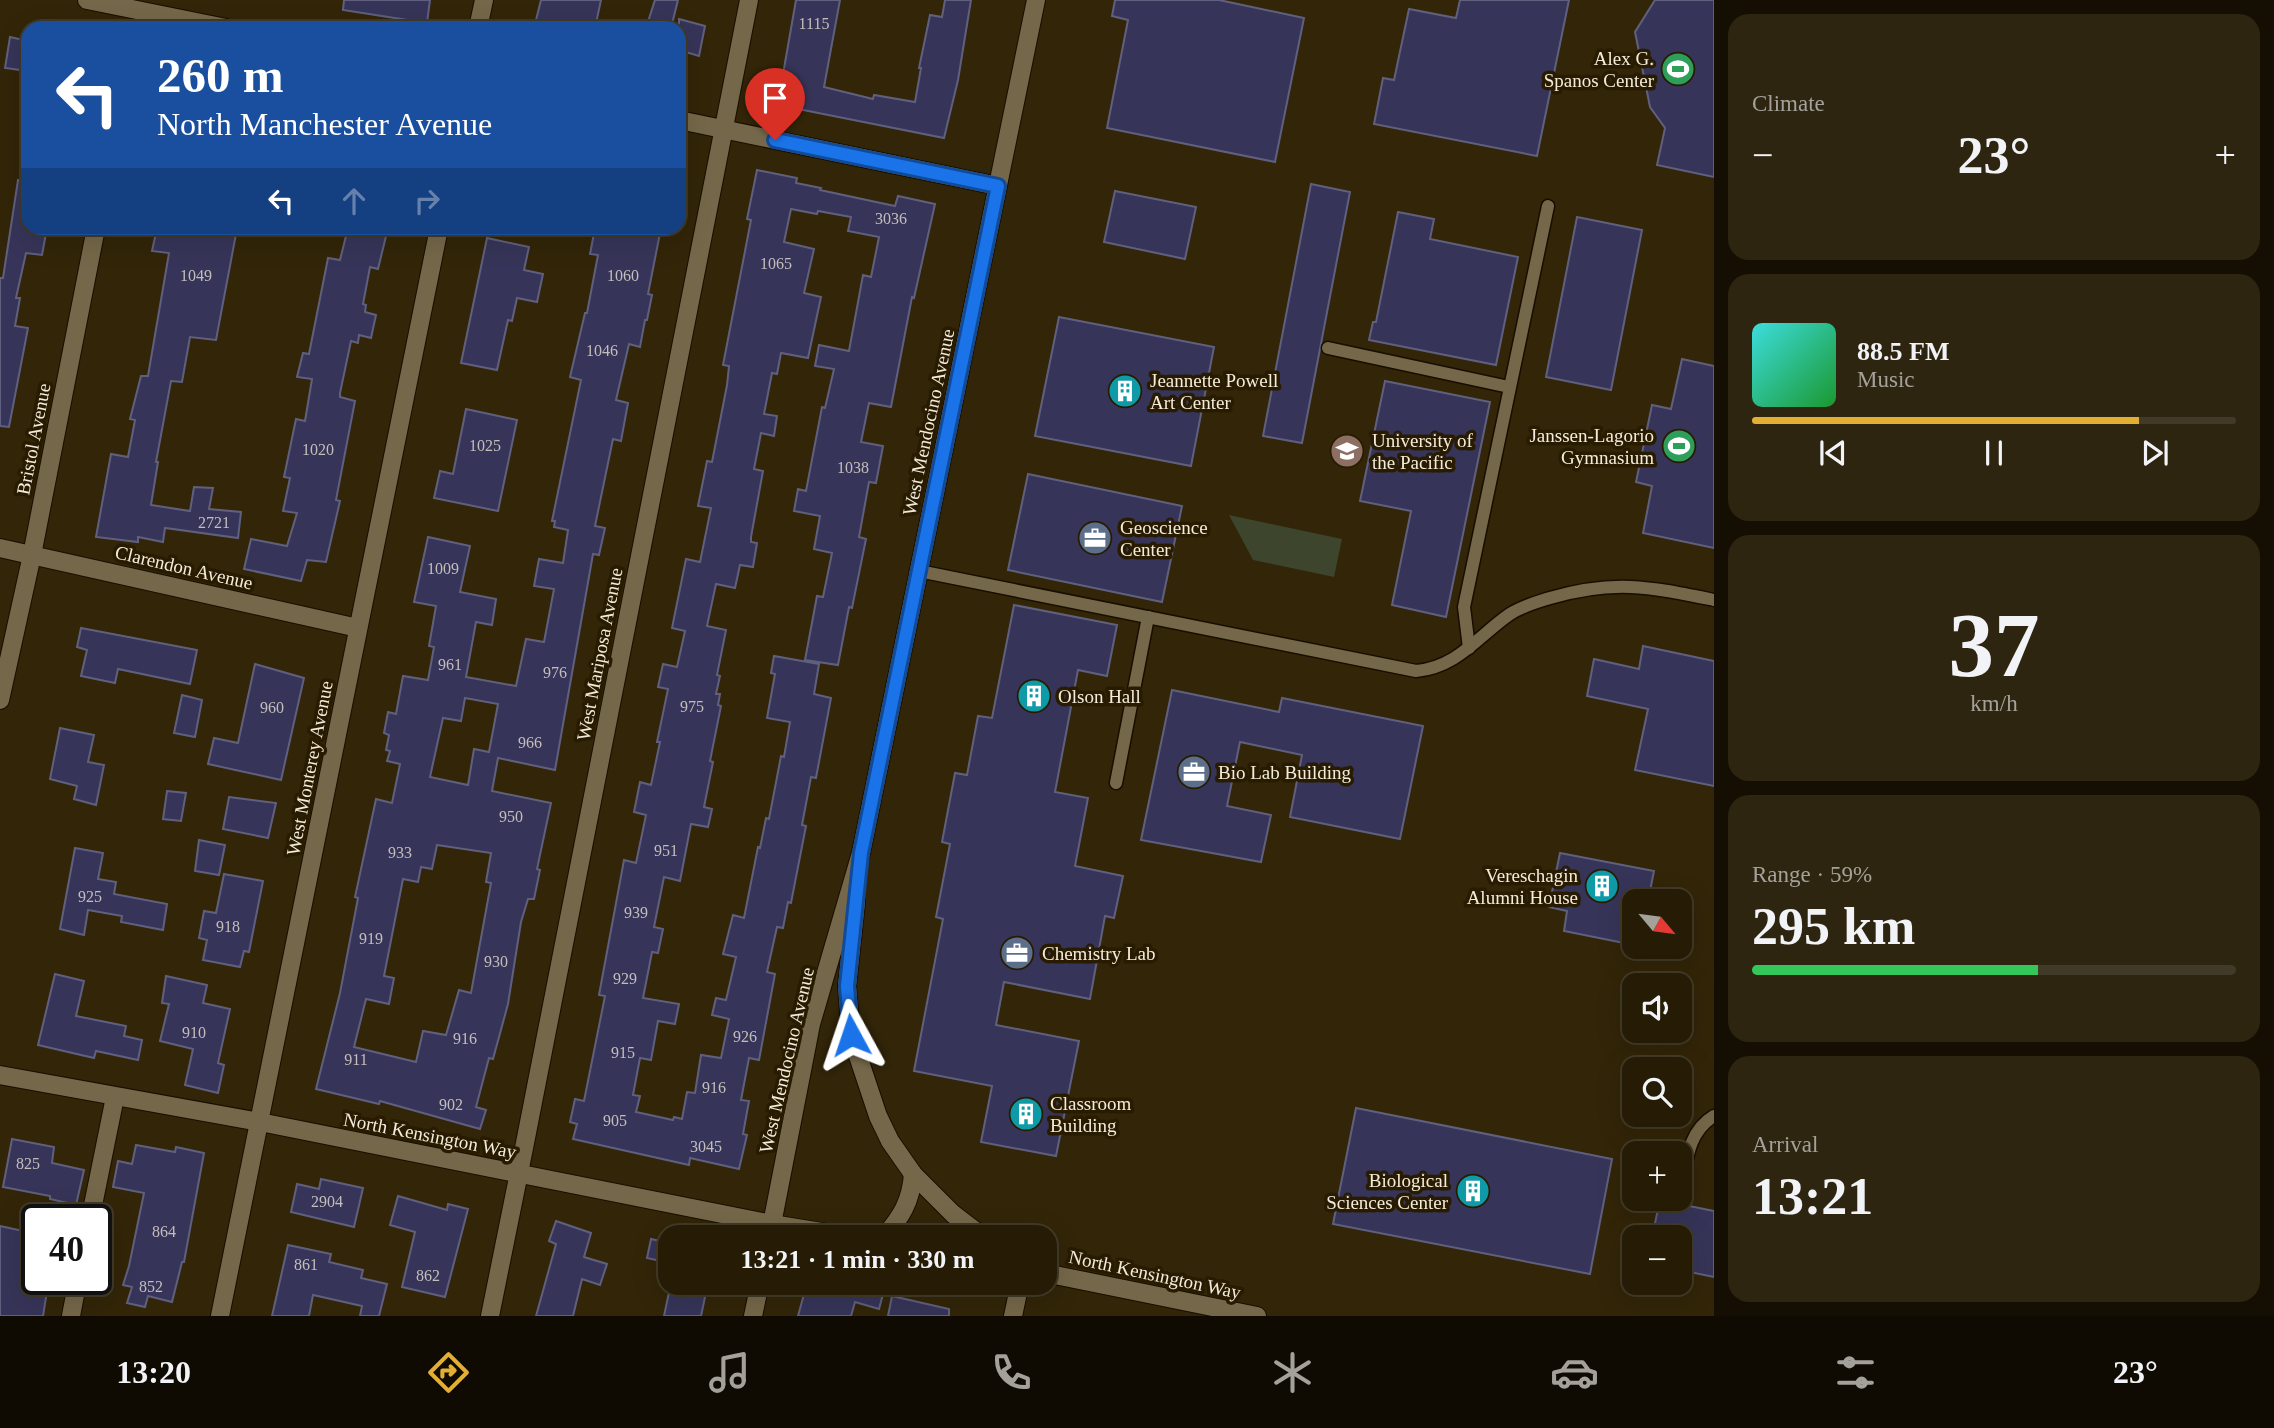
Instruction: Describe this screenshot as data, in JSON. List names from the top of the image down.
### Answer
{
  "streets": {
    "street": [
      "West Mendocino Avenue",
      "Bristol Avenue",
      "Clarendon Avenue",
      "West Mariposa Avenue",
      "West Monterey Avenue",
      "North Kensington Way"
    ]
  },
  "crossings": [
    ["Bristol Avenue", "Clarendon Avenue"],
    ["Clarendon Avenue", "West Monterey Avenue"],
    ["West Mariposa Avenue", "North Kensington Way"],
    ["West Monterey Avenue", "North Kensington Way"]
  ],
  "places": {
    "sports": ["Alex G. Spanos Center", "Janssen-Lagorio Gymnasium"],
    "building": [
      "Jeannette Powell Art Center",
      "Olson Hall",
      "Vereschagin Alumni House",
      "Classroom Building",
      "Biological Sciences Center"
    ],
    "school or university": ["University of the Pacific"],
    "office": ["Geoscience Center", "Bio Lab Building", "Chemistry Lab"]
  },
  "house_numbers": [
    "1115",
    "3036",
    "1065",
    "1049",
    "1060",
    "1046",
    "1025",
    "1020",
    "1038",
    "2721",
    "1009",
    "961",
    "976",
    "975",
    "960",
    "966",
    "950",
    "951",
    "933",
    "925",
    "939",
    "918",
    "919",
    "930",
    "929",
    "910",
    "926",
    "916",
    "915",
    "911",
    "916",
    "902",
    "905",
    "3045",
    "825",
    "2904",
    "864",
    "861",
    "862",
    "852"
  ],
  "north": "bottom right",
  "page": {
    "tile": [
      "Climate",
      ["37", "km/h"],
      ["Range · 59%", "295 km"],
      ["Arrival", "13:21"]
    ],
    "turn": ["260 m", "North Manchester Avenue"],
    "heat": ["−", "23°", "+"],
    "song": ["88.5 FM", "Music"],
    "map_buttons": ["+", "−"],
    "limit": "40",
    "trip": "13:21 · 1 min · 330 m",
    "tabs": ["13:20", "23°"]
  }
}
